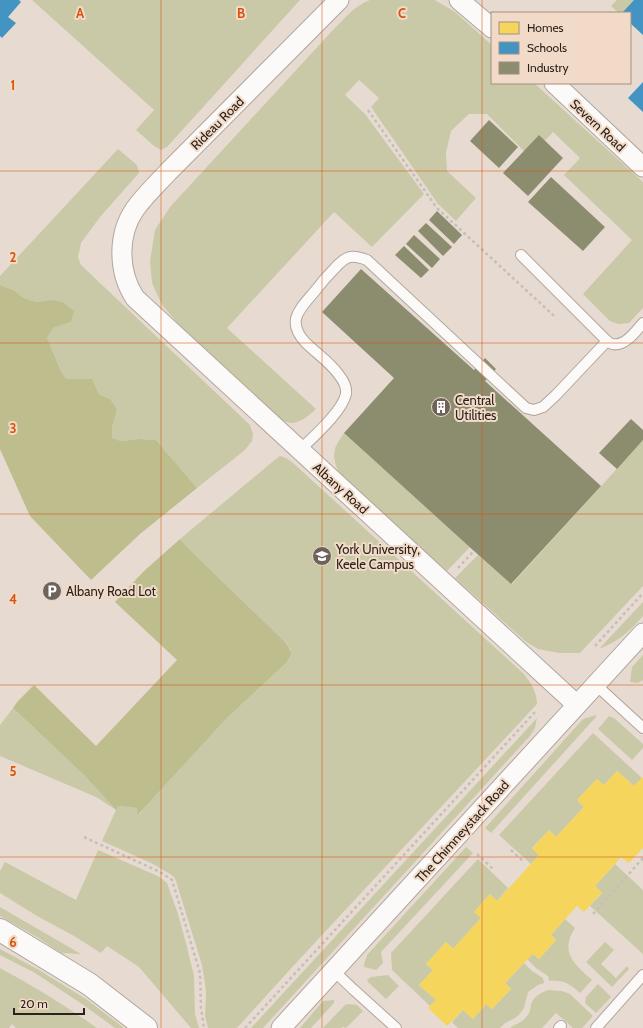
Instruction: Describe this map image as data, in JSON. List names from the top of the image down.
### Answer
{
  "streets": {
    "street": [
      "Rideau Road",
      "Severn Road",
      "Albany Road",
      "The Chimneystack Road"
    ]
  },
  "crossings": [
    ["Rideau Road", "Albany Road"],
    ["Albany Road", "The Chimneystack Road"]
  ],
  "places": {
    "building": ["Central Utilities"],
    "school or university": ["York University, Keele Campus"],
    "parking": ["Albany Road Lot"]
  },
  "legend": ["Homes", "Schools", "Industry"],
  "scale_bar": "20 m",
  "grid": {
    "columns": ["A", "B", "C"],
    "rows": [
      "1",
      "2",
      "3",
      "4",
      "5",
      "6"
    ]
  }
}
